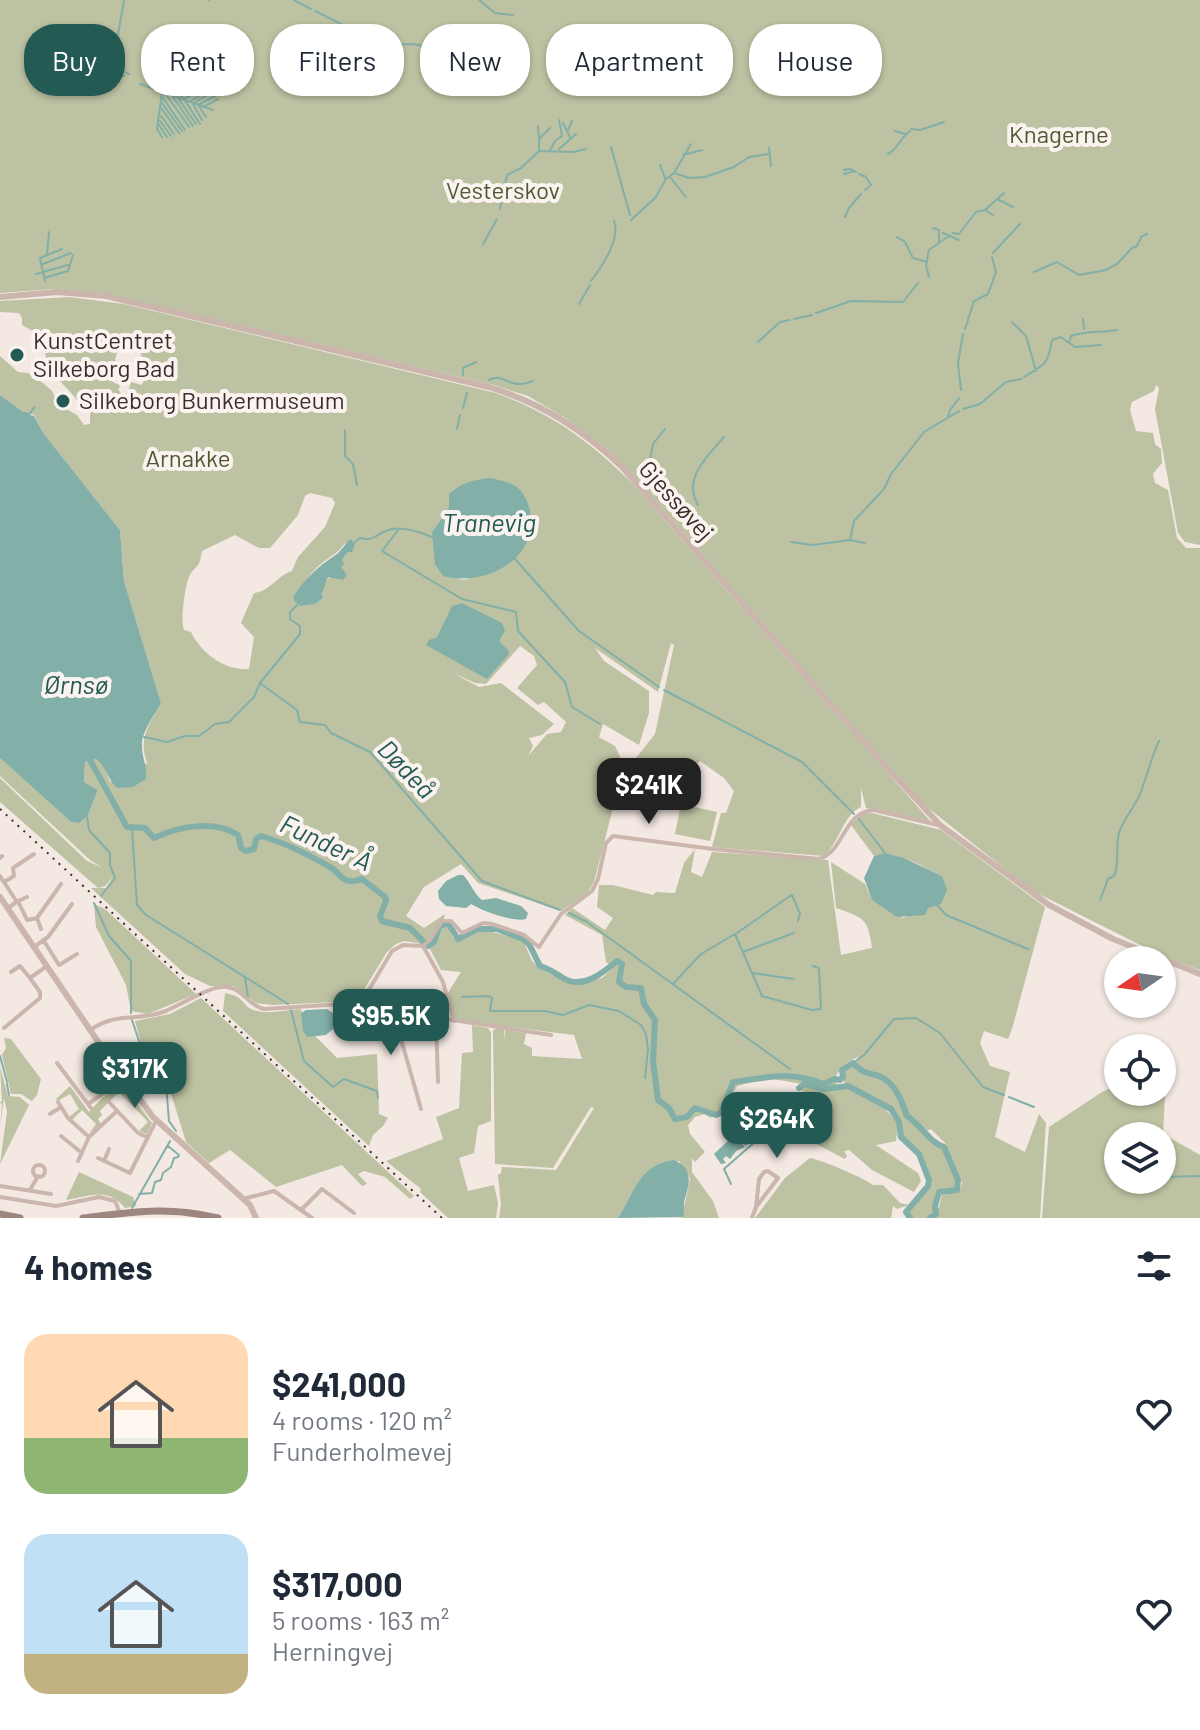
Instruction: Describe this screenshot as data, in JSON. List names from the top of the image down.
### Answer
{
  "streets": {
    "street": ["Gjessøvej"]
  },
  "water": [
    "Tranevig",
    "Ørnsø",
    "Dødeå",
    "Funder Å"
  ],
  "parks": ["Knagerne", "Vesterskov", "Arnakke"],
  "places": ["KunstCentret Silkeborg Bad", "Silkeborg Bunkermuseum"],
  "north": "left",
  "page": {
    "chip": [
      "Buy",
      "Rent",
      "Filters",
      "New",
      "Apartment",
      "House"
    ],
    "price": [
      "$241K",
      "$95.5K",
      "$317K",
      "$264K"
    ],
    "heading": "4 homes",
    "list": [
      {
        "name": "$241,000",
        "note": "4 rooms · 120 m² · Funderholmevej"
      },
      {
        "name": "$317,000",
        "note": "5 rooms · 163 m² · Herningvej"
      }
    ]
  }
}
